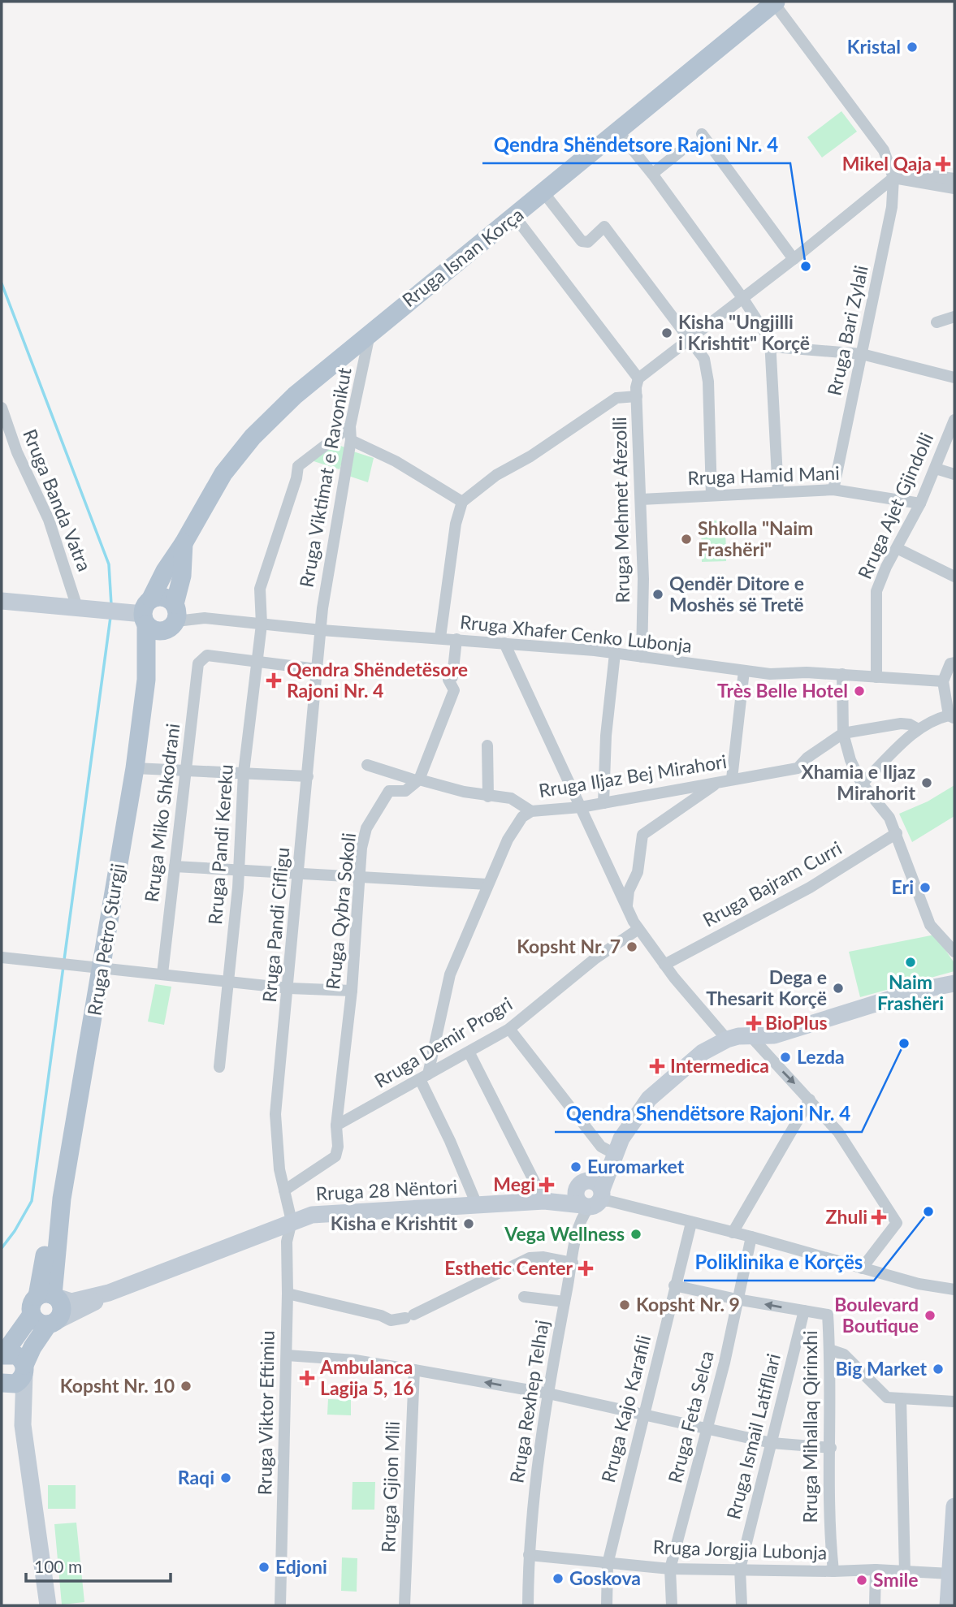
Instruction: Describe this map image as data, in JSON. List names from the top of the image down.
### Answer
{
  "streets": {
    "main road": ["Rruga Isnan Korça", "Rruga Petro Sturgji", "Rruga 28 Nëntori"],
    "street": [
      "Rruga Bari Zylali",
      "Rruga Hamid Mani",
      "Rruga Viktimat e Ravonikut",
      "Rruga Banda Vatra",
      "Rruga Ajet Gjindolli",
      "Rruga Mehmet Afezolli",
      "Rruga Xhafer Cenko Lubonja",
      "Rruga Iljaz Bej Mirahori",
      "Rruga Miko Shkodrani",
      "Rruga Pandi Kereku",
      "Rruga Bajram Curri",
      "Rruga Qybra Sokoli",
      "Rruga Pandi Cifligu",
      "Rruga Demir Progri",
      "Rruga Rexhep Telhaj",
      "Rruga Kajo Karafili",
      "Rruga Viktor Eftimiu",
      "Rruga Feta Selca",
      "Rruga Mihallaq Qirinxhi",
      "Rruga Ismail Latifllari",
      "Rruga Gjion Mili",
      "Rruga Jorgjia Lubonja"
    ]
  },
  "crossings": [
    ["Rruga Isnan Korça", "Rruga Viktimat e Ravonikut"],
    ["Rruga Isnan Korça", "Rruga Xhafer Cenko Lubonja"],
    ["Rruga Isnan Korça", "Rruga Petro Sturgji"],
    ["Rruga Bari Zylali", "Rruga Hamid Mani"],
    ["Rruga Hamid Mani", "Rruga Ajet Gjindolli"],
    ["Rruga Hamid Mani", "Rruga Mehmet Afezolli"],
    ["Rruga Viktimat e Ravonikut", "Rruga Xhafer Cenko Lubonja"],
    ["Rruga Viktimat e Ravonikut", "Rruga Pandi Kereku"],
    ["Rruga Viktimat e Ravonikut", "Rruga Pandi Cifligu"],
    ["Rruga Ajet Gjindolli", "Rruga Xhafer Cenko Lubonja"],
    ["Rruga Mehmet Afezolli", "Rruga Xhafer Cenko Lubonja"],
    ["Rruga Xhafer Cenko Lubonja", "Rruga Pandi Kereku"],
    ["Rruga Xhafer Cenko Lubonja", "Rruga Pandi Cifligu"],
    ["Rruga Xhafer Cenko Lubonja", "Rruga Petro Sturgji"],
    ["Rruga Iljaz Bej Mirahori", "Rruga Demir Progri"],
    ["Rruga Miko Shkodrani", "Rruga Pandi Kereku"],
    ["Rruga Qybra Sokoli", "Rruga Demir Progri"],
    ["Rruga Pandi Cifligu", "Rruga 28 Nëntori"],
    ["Rruga Pandi Cifligu", "Rruga Viktor Eftimiu"],
    ["Rruga Petro Sturgji", "Rruga 28 Nëntori"],
    ["Rruga 28 Nëntori", "Rruga Rexhep Telhaj"],
    ["Rruga 28 Nëntori", "Rruga Viktor Eftimiu"],
    ["Rruga Rexhep Telhaj", "Rruga Jorgjia Lubonja"],
    ["Rruga Kajo Karafili", "Rruga Jorgjia Lubonja"],
    ["Rruga Feta Selca", "Rruga Jorgjia Lubonja"],
    ["Rruga Mihallaq Qirinxhi", "Rruga Ismail Latifllari"],
    ["Rruga Mihallaq Qirinxhi", "Rruga Jorgjia Lubonja"],
    ["Rruga Ismail Latifllari", "Rruga Jorgjia Lubonja"]
  ],
  "places": {
    "other": [
      "Kristal",
      "Qendra Shëndetsore Rajoni Nr. 4",
      "Kisha \"Ungjilli i Krishtit\" Korçë",
      "Shkolla \"Naim Frashëri\"",
      "Qendër Ditore e Moshës së Tretë",
      "Très Belle Hotel",
      "Xhamia e Iljaz Mirahorit",
      "Eri",
      "Kopsht Nr. 7",
      "Naim Frashëri",
      "Dega e Thesarit Korçë",
      "Qendra Shendëtsore Rajoni Nr. 4",
      "Lezda",
      "Euromarket",
      "Poliklinika e Korçës",
      "Kisha e Krishtit",
      "Vega Wellness",
      "Kopsht Nr. 9",
      "Boulevard Boutique",
      "Big Market",
      "Kopsht Nr. 10",
      "Raqi",
      "Edjoni",
      "Goskova",
      "Smile"
    ],
    "health": [
      "Mikel Qaja",
      "Qendra Shëndetësore Rajoni Nr. 4",
      "BioPlus",
      "Intermedica",
      "Megi",
      "Zhuli",
      "Esthetic Center",
      "Ambulanca Lagija 5, 16"
    ]
  },
  "scale_bar": "100 m"
}
